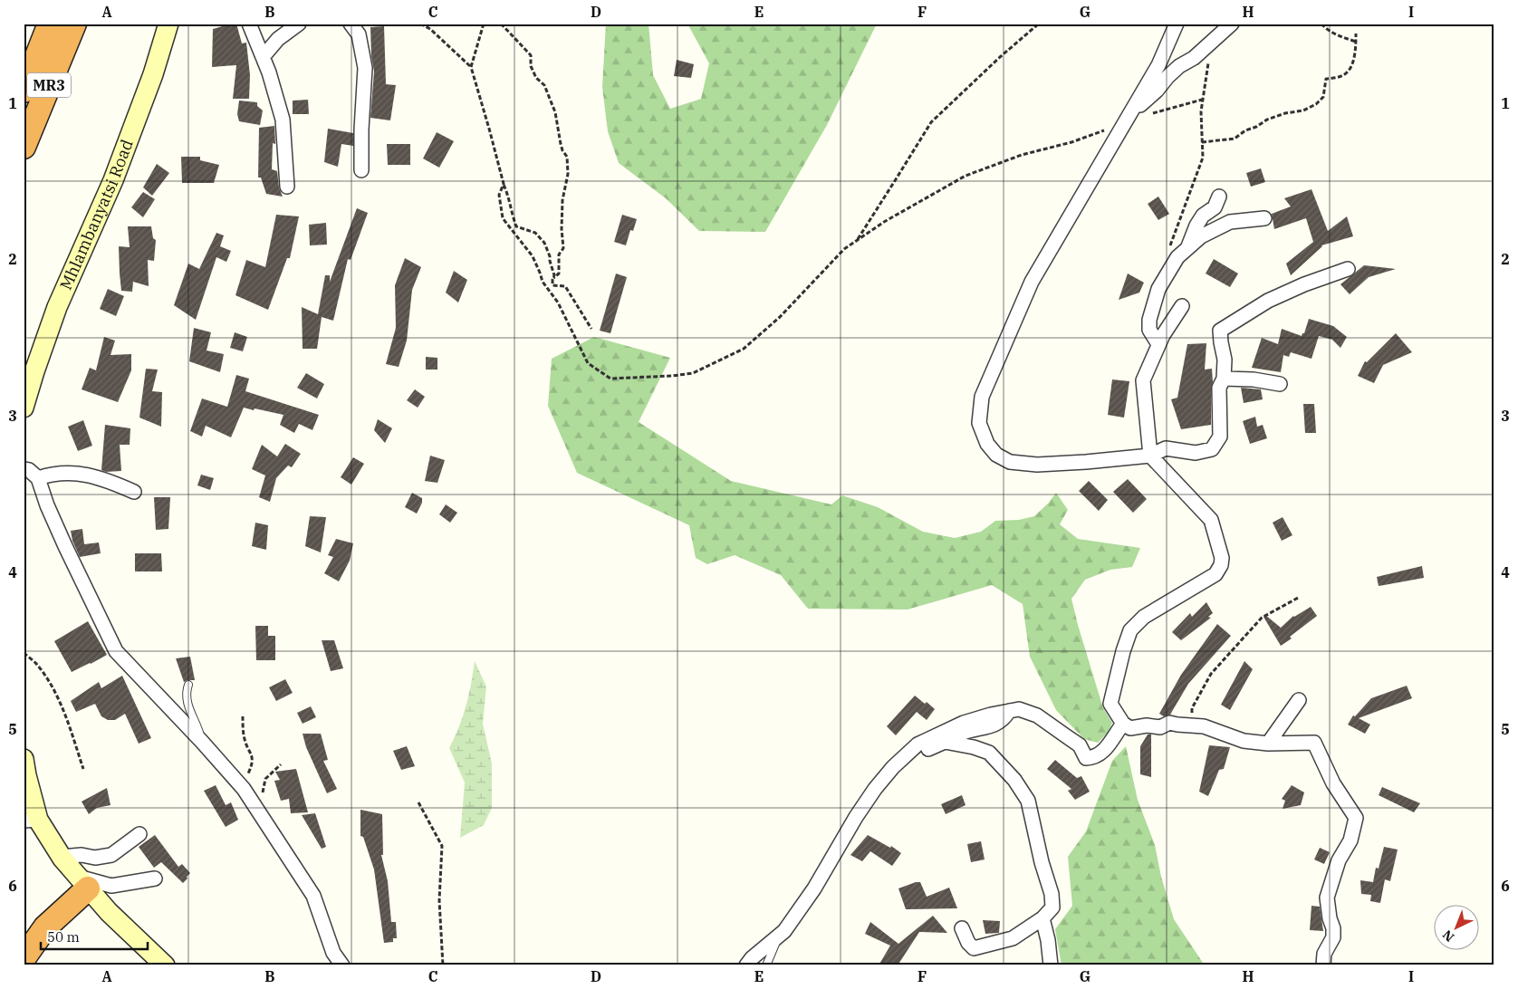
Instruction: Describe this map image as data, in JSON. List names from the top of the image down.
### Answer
{
  "streets": {
    "highway": ["MR3"],
    "main road": ["Mhlambanyatsi Road"]
  },
  "scale_bar": "50 m",
  "north": "bottom left",
  "grid": {
    "columns": [
      "A",
      "B",
      "C",
      "D",
      "E",
      "F",
      "G",
      "H",
      "I"
    ],
    "rows": [
      "1",
      "2",
      "3",
      "4",
      "5",
      "6"
    ]
  }
}
